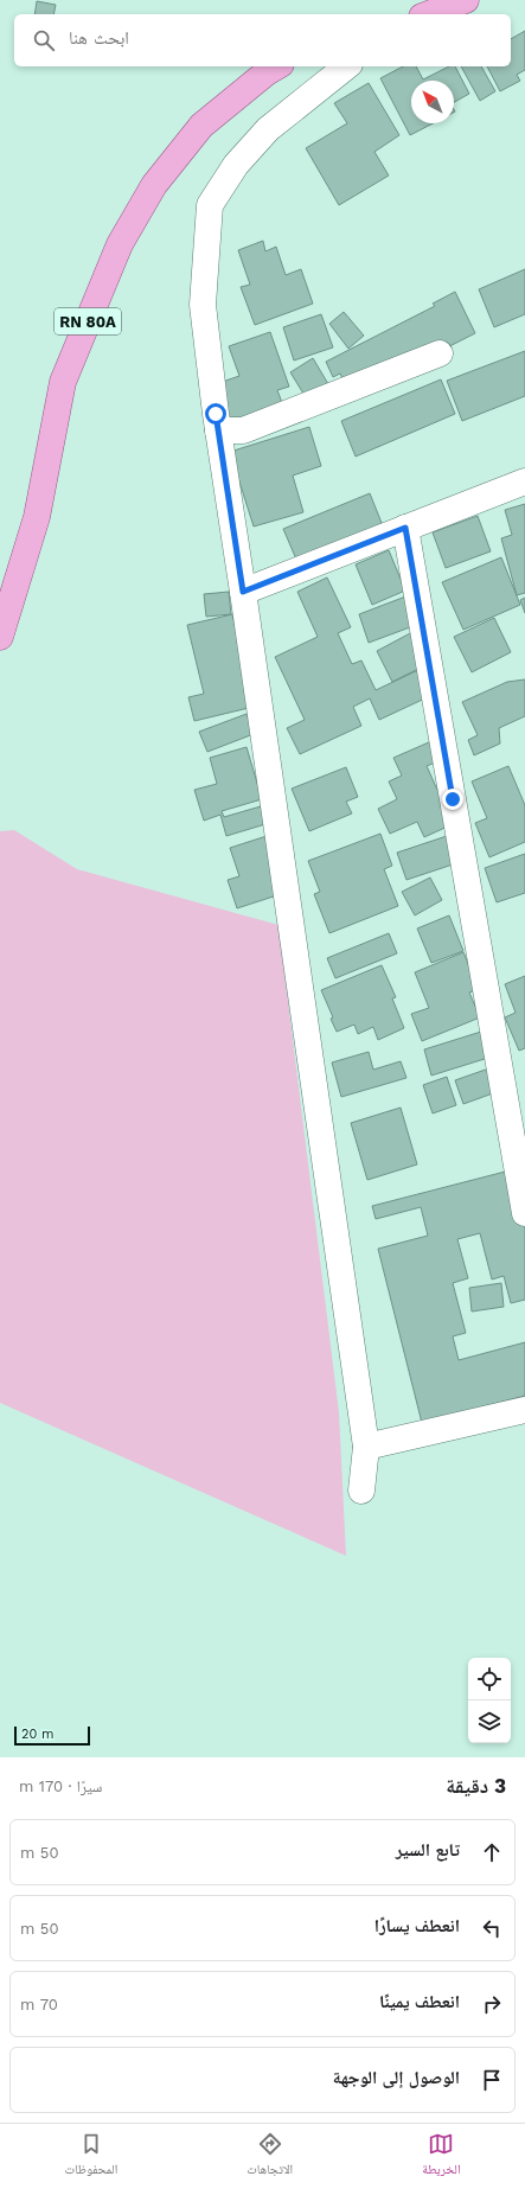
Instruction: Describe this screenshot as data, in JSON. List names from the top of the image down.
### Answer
{
  "streets": {
    "main road": ["RN 80A"]
  },
  "scale_bar": "20 m",
  "north": "top left",
  "page": {
    "search": "ابحث هنا",
    "scale": "20 m",
    "heading": ["3 دقيقة", "سيرًا · 170 m"],
    "list": [
      ["تابع السير", "50 m"],
      ["انعطف يسارًا", "50 m"],
      ["انعطف يمينًا", "70 m"],
      "الوصول إلى الوجهة"
    ],
    "nav": ["الخريطة", "الاتجاهات", "المحفوظات"]
  }
}
